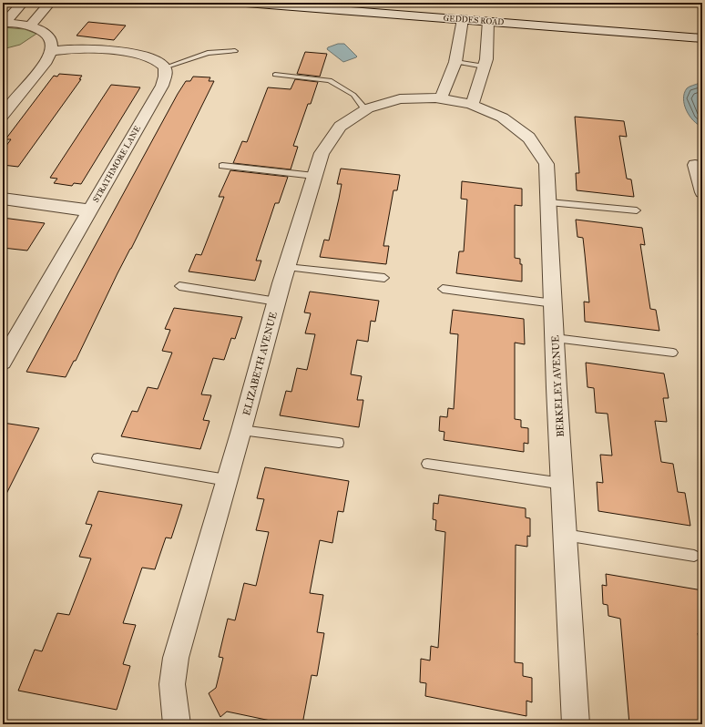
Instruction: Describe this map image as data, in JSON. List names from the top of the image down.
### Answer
{
  "streets": {
    "main road": ["GEDDES ROAD"],
    "street": ["STRATHMORE LANE", "ELIZABETH AVENUE", "BERKELEY AVENUE"]
  },
  "crossings": [
    ["ELIZABETH AVENUE", "BERKELEY AVENUE"]
  ]
}
